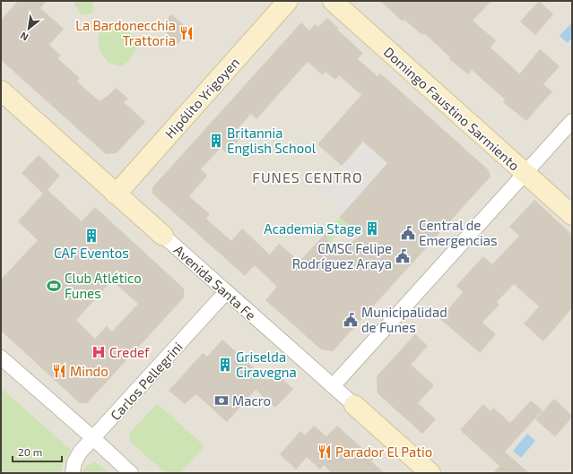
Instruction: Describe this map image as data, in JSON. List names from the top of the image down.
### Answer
{
  "streets": {
    "street": [
      "Hipólito Yrigoyen",
      "Domingo Faustino Sarmiento",
      "Avenida Santa Fe",
      "Carlos Pellegrini"
    ]
  },
  "crossings": [
    ["Hipólito Yrigoyen", "Avenida Santa Fe"],
    ["Avenida Santa Fe", "Carlos Pellegrini"]
  ],
  "districts": ["FUNES CENTRO"],
  "places": {
    "restaurant": ["La Bardonecchia Trattoria", "Mindo", "Parador El Patio"],
    "building": [
      "Britannia English School",
      "Academia Stage",
      "CAF Eventos",
      "Griselda Ciravegna"
    ],
    "public building": ["Central de Emergencias", "CMSC Felipe Rodríguez Araya", "Municipalidad de Funes"],
    "sports": ["Club Atlético Funes"],
    "hospital": ["Credef"],
    "bank": ["Macro"]
  },
  "scale_bar": "20 m",
  "north": "bottom left"
}
